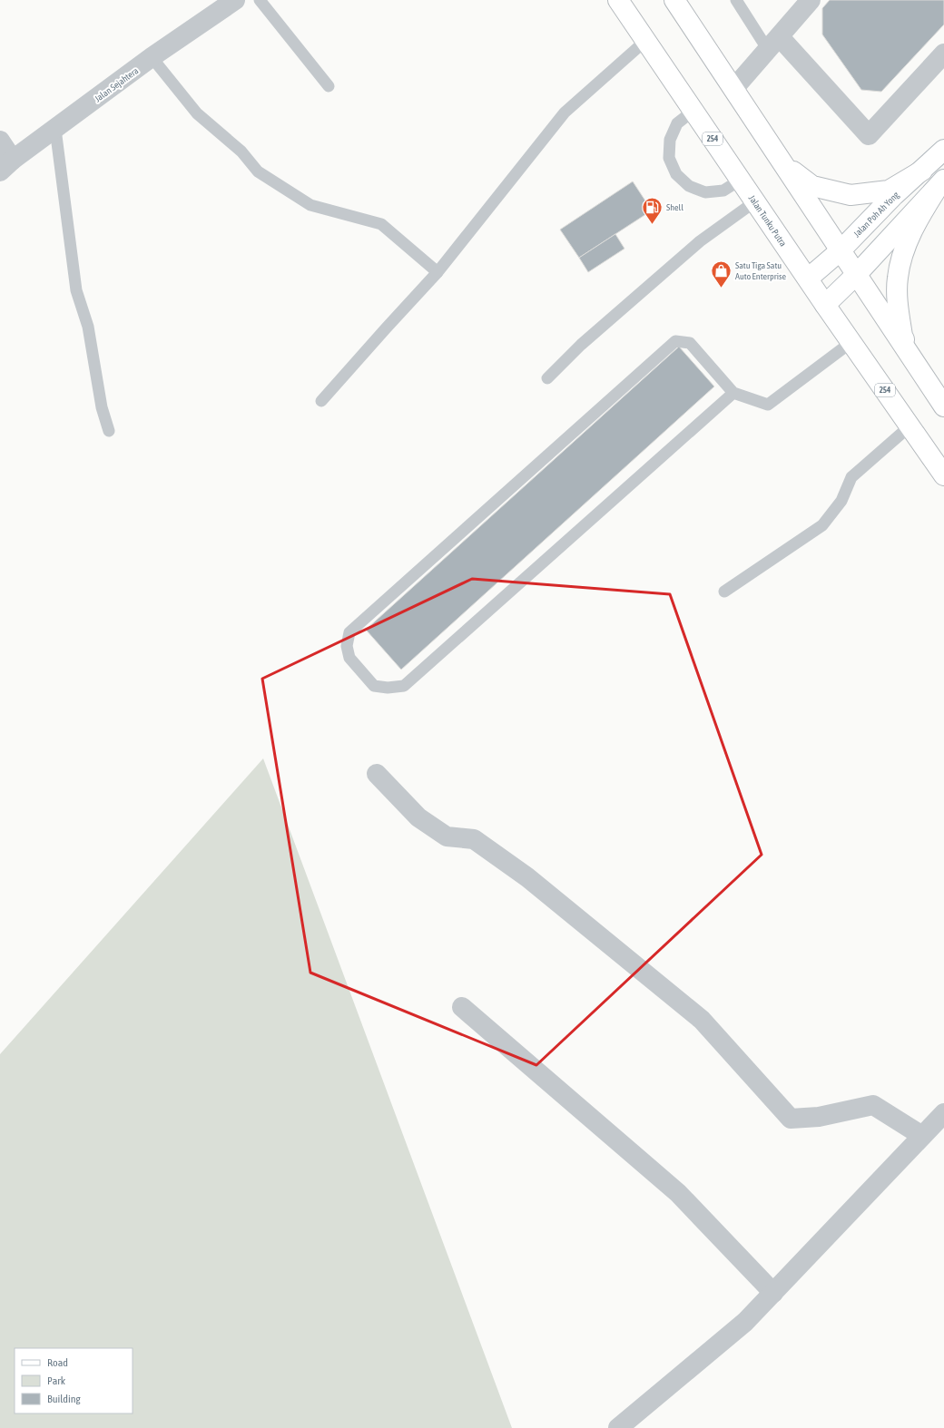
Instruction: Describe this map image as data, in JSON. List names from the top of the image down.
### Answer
{
  "streets": {
    "main road": ["254", "Jalan Poh Ah Yong", "Jalan Tunku Putra"],
    "street": ["Jalan Sejahtera"]
  },
  "crossings": [
    ["Jalan Poh Ah Yong", "Jalan Tunku Putra"]
  ],
  "places": {
    "fuel station": ["Shell"],
    "shop": ["Satu Tiga Satu Auto Enterprise"]
  },
  "legend": ["Road", "Park", "Building"]
}
